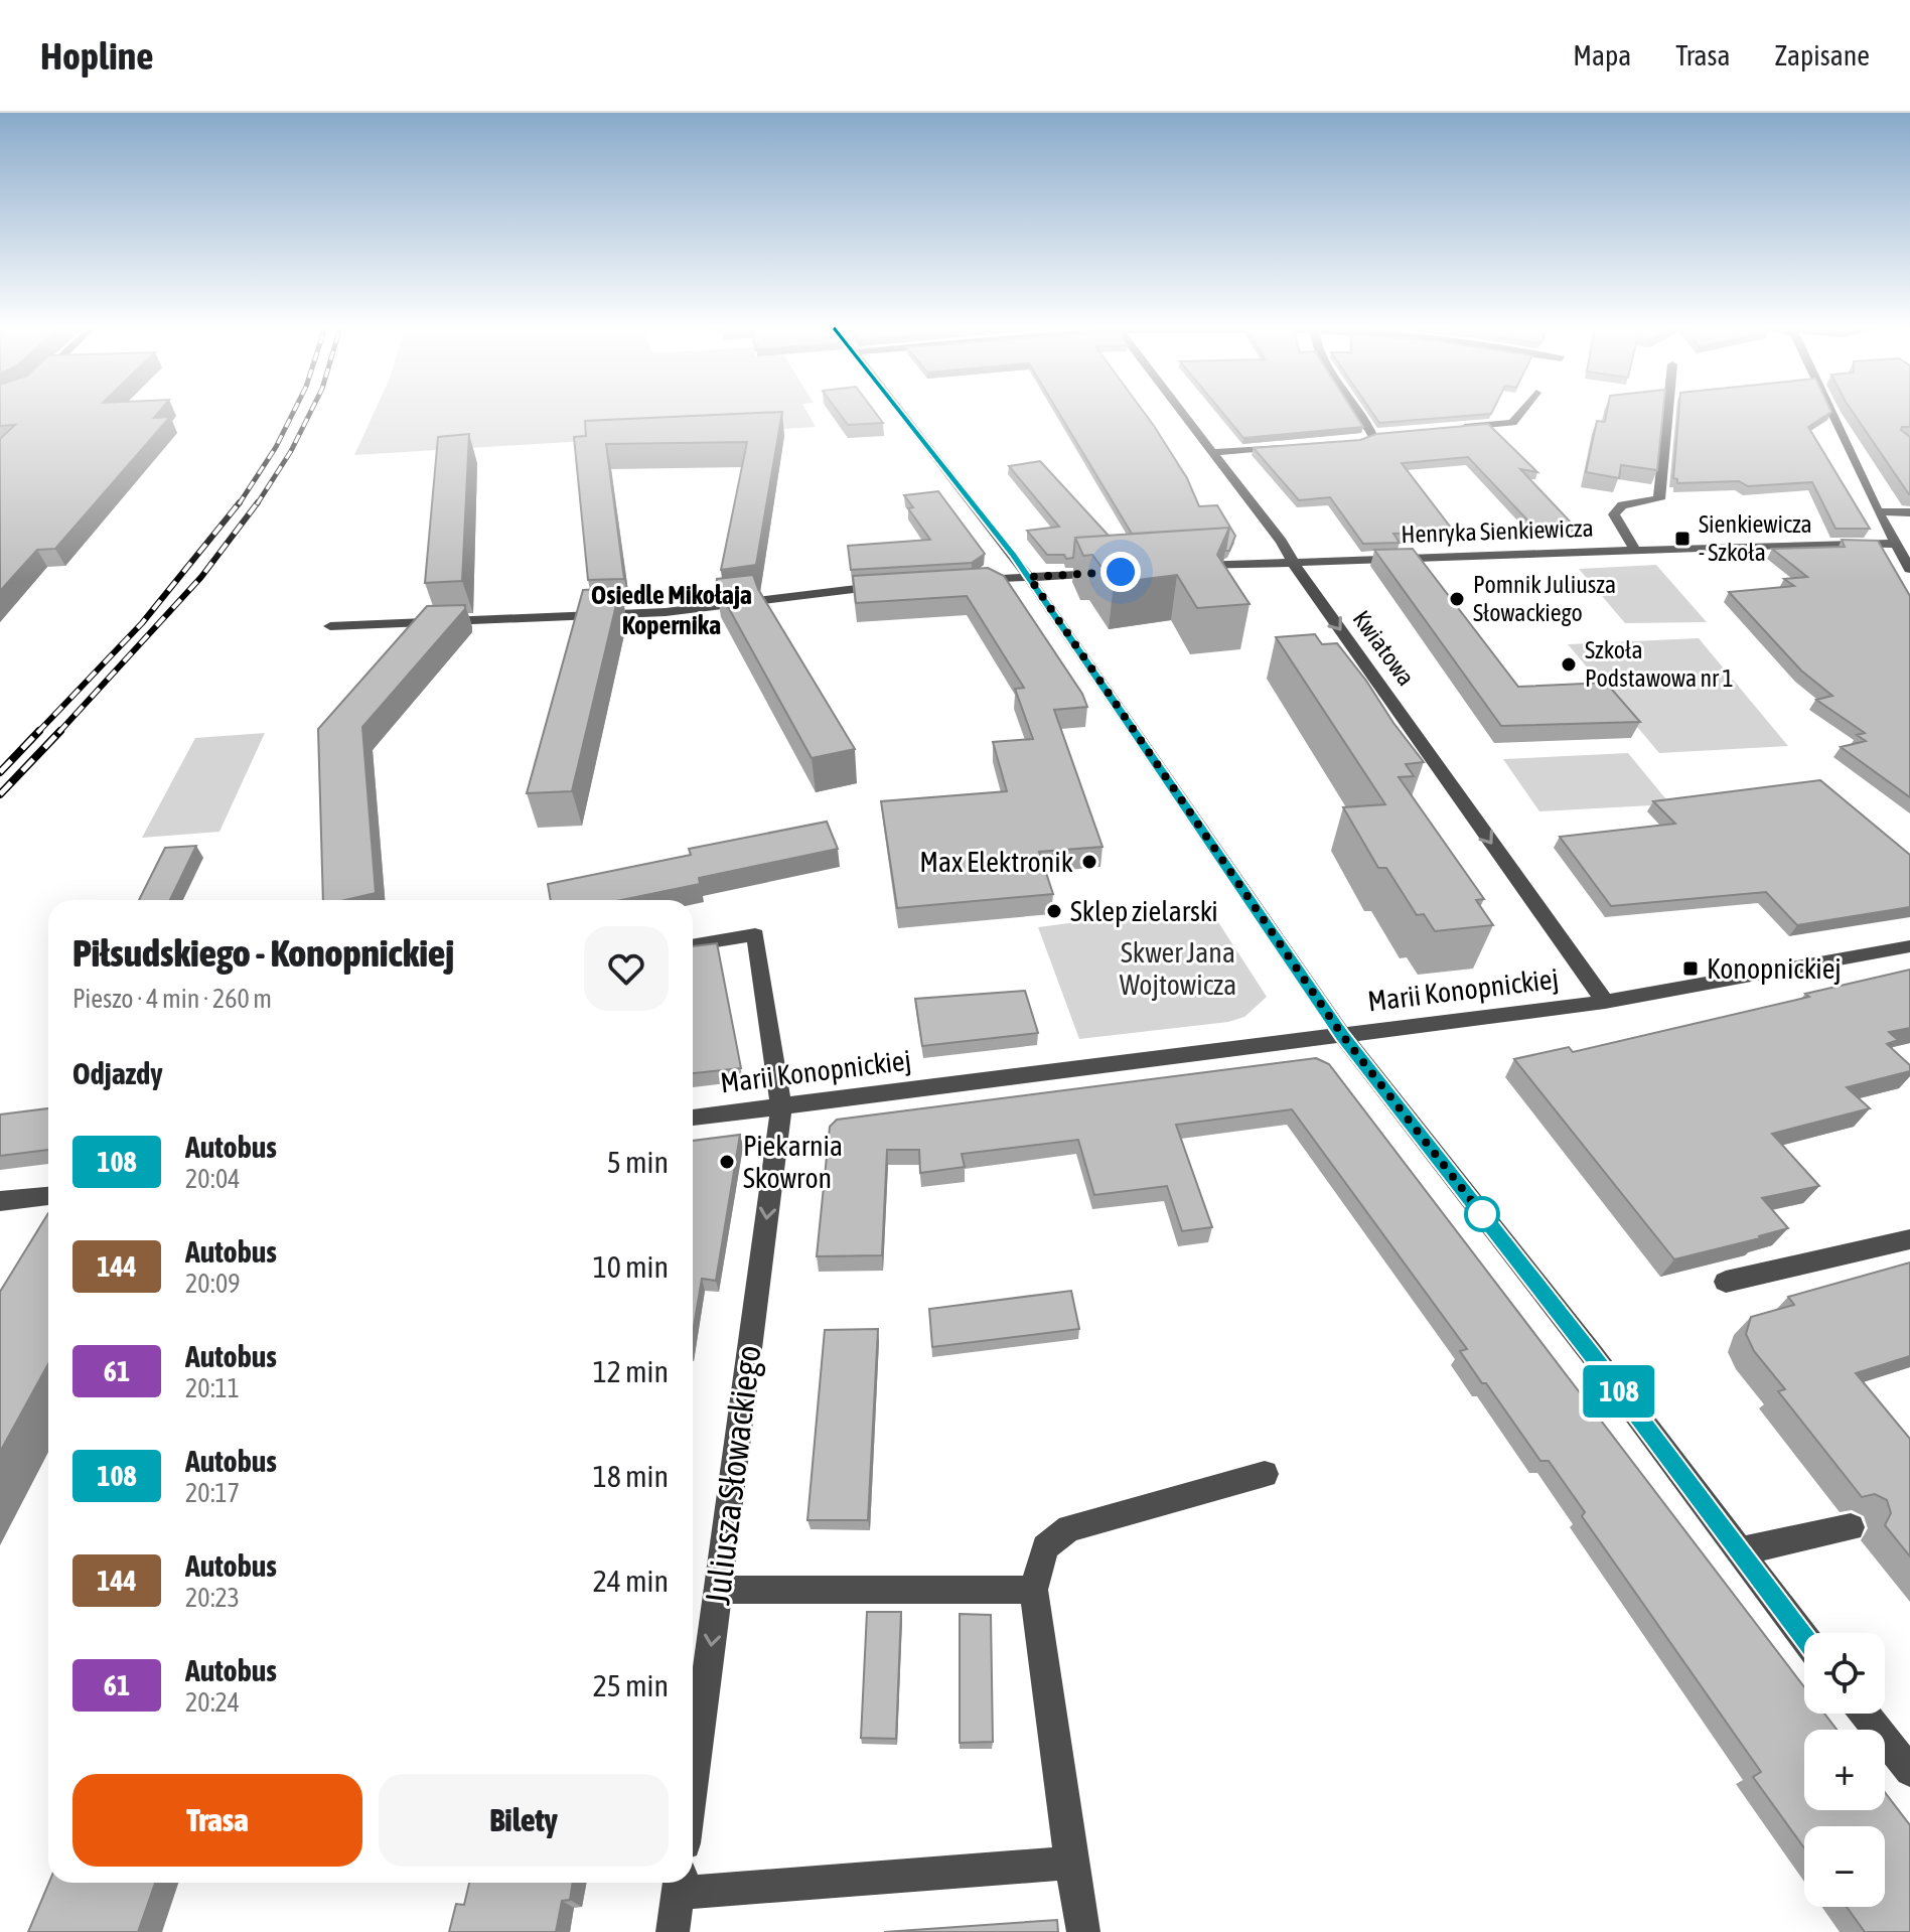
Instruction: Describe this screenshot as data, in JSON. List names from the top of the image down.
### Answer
{
  "streets": {
    "street": [
      "Henryka Sienkiewicza",
      "Kwiatowa",
      "Marii Konopnickiej",
      "Juliusza Słowackiego"
    ]
  },
  "crossings": [
    ["Henryka Sienkiewicza", "Kwiatowa"],
    ["Kwiatowa", "Marii Konopnickiej"],
    ["Marii Konopnickiej", "Juliusza Słowackiego"]
  ],
  "one_way": ["Kwiatowa", "Juliusza Słowackiego"],
  "districts": ["Osiedle Mikołaja Kopernika"],
  "parks": ["Skwer Jana Wojtowicza"],
  "places": {
    "transit": ["Sienkiewicza - Szkoła", "Konopnickiej"],
    "other": [
      "Pomnik Juliusza Słowackiego",
      "Szkoła Podstawowa nr 1",
      "Max Elektronik",
      "Sklep zielarski",
      "Piekarnia Skowron"
    ]
  },
  "lines": ["bus line 108"],
  "page": {
    "header": "Hopline",
    "nav": ["Mapa", "Trasa", "Zapisane"],
    "on_map": "108",
    "heading": [
      ["Piłsudskiego - Konopnickiej", "Pieszo · 4 min · 260 m"],
      "Odjazdy"
    ],
    "list": [
      {
        "mark": "108",
        "name": "Autobus",
        "note": "20:04",
        "value": "5 min"
      },
      {
        "mark": "144",
        "name": "Autobus",
        "note": "20:09",
        "value": "10 min"
      },
      {
        "mark": "61",
        "name": "Autobus",
        "note": "20:11",
        "value": "12 min"
      },
      {
        "mark": "108",
        "name": "Autobus",
        "note": "20:17",
        "value": "18 min"
      },
      {
        "mark": "144",
        "name": "Autobus",
        "note": "20:23",
        "value": "24 min"
      },
      {
        "mark": "61",
        "name": "Autobus",
        "note": "20:24",
        "value": "25 min"
      }
    ],
    "map_buttons": ["+", "−"],
    "buttons": ["Trasa", "Bilety"]
  }
}
